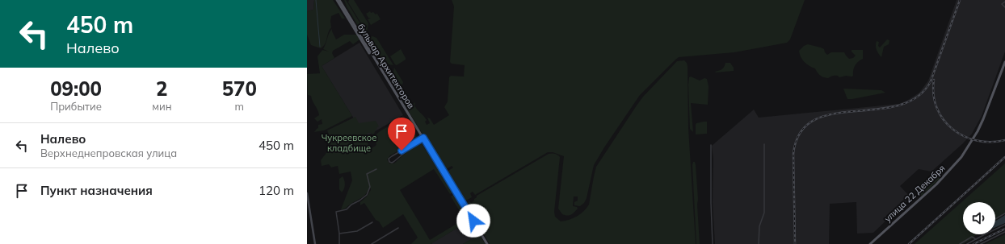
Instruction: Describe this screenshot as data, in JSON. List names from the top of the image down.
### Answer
{
  "streets": {
    "main road": ["бульвар Архитекторов", "улица 22 Декабря"]
  },
  "parks": ["Чукреевское кладбище"],
  "page": {
    "turn": ["450 m", "Налево"],
    "eta": [
      "09:00",
      "Прибытие",
      "2",
      "мин",
      "570",
      "m"
    ],
    "list": [
      {
        "name": "Налево",
        "note": "Верхнеднепровская улица",
        "value": "450 m"
      },
      {
        "name": "Пункт назначения",
        "value": "120 m"
      }
    ]
  }
}
